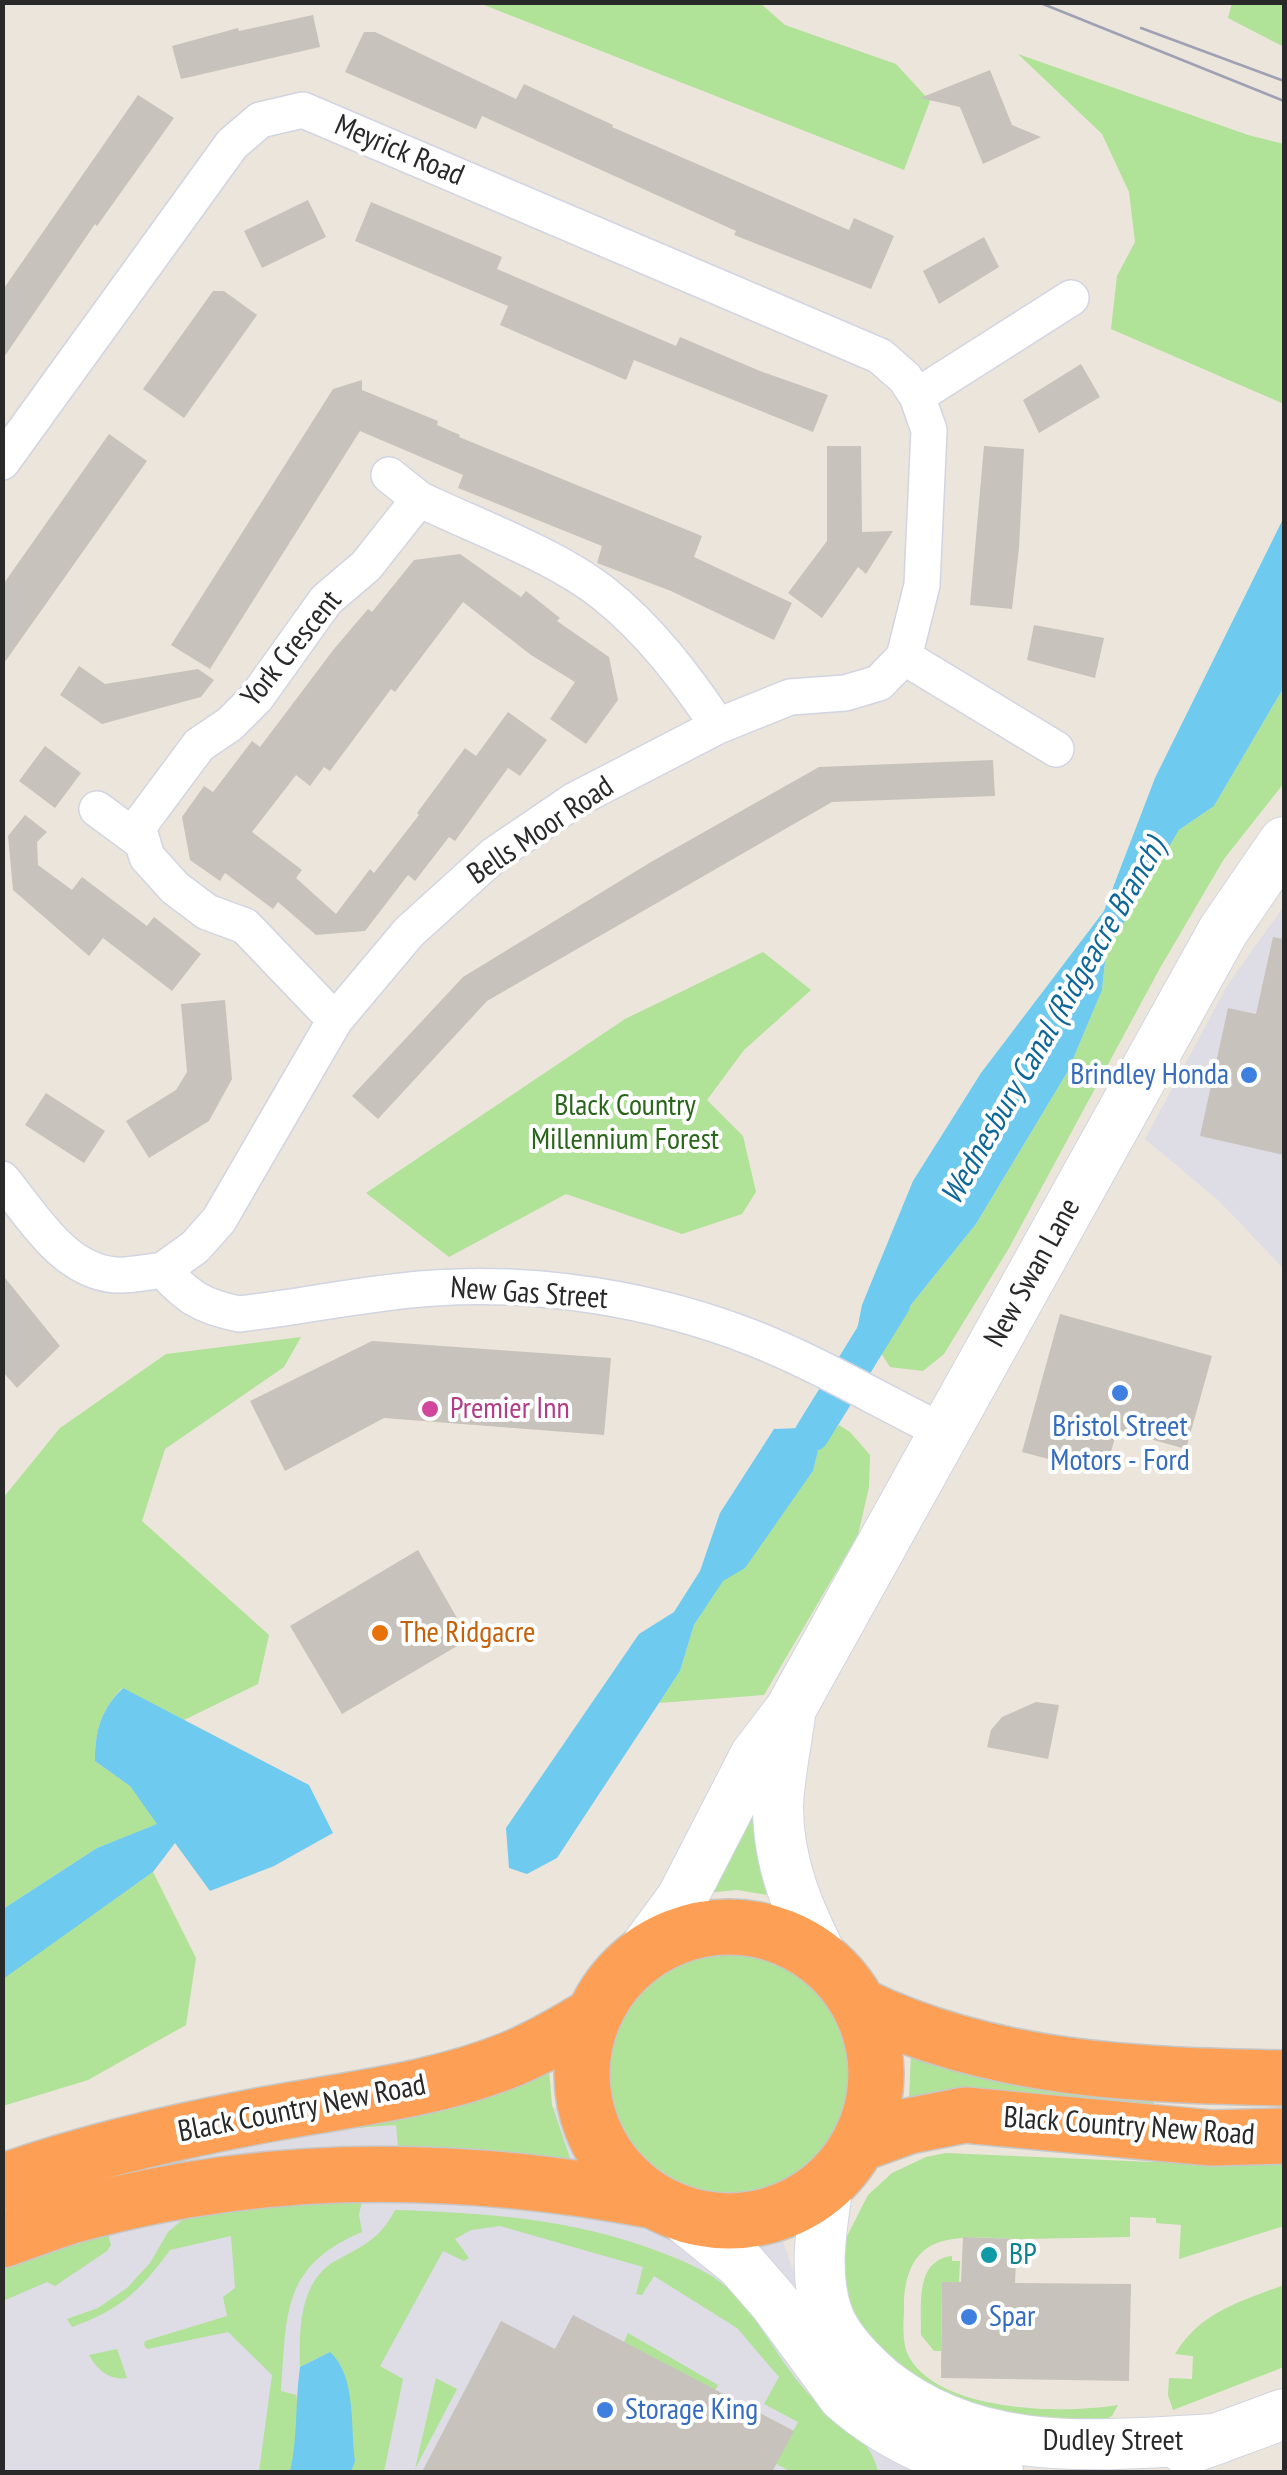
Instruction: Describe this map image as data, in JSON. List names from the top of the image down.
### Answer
{
  "streets": {
    "highway": ["Black Country New Road"],
    "main road": ["New Swan Lane", "Dudley Street"],
    "street": [
      "Meyrick Road",
      "York Crescent",
      "Bells Moor Road",
      "New Gas Street"
    ]
  },
  "crossings": [
    ["Meyrick Road", "Bells Moor Road"],
    ["Bells Moor Road", "New Gas Street"],
    ["New Swan Lane", "New Gas Street"],
    ["New Swan Lane", "Black Country New Road"],
    ["New Swan Lane", "Dudley Street"],
    ["Black Country New Road", "Dudley Street"]
  ],
  "water": ["Wednesbury Canal (Ridgeacre Branch)"],
  "parks": ["Black Country Millennium Forest"],
  "places": [
    "Brindley Honda",
    "Bristol Street Motors - Ford",
    "Premier Inn",
    "The Ridgacre",
    "BP",
    "Spar",
    "Storage King"
  ]
}
